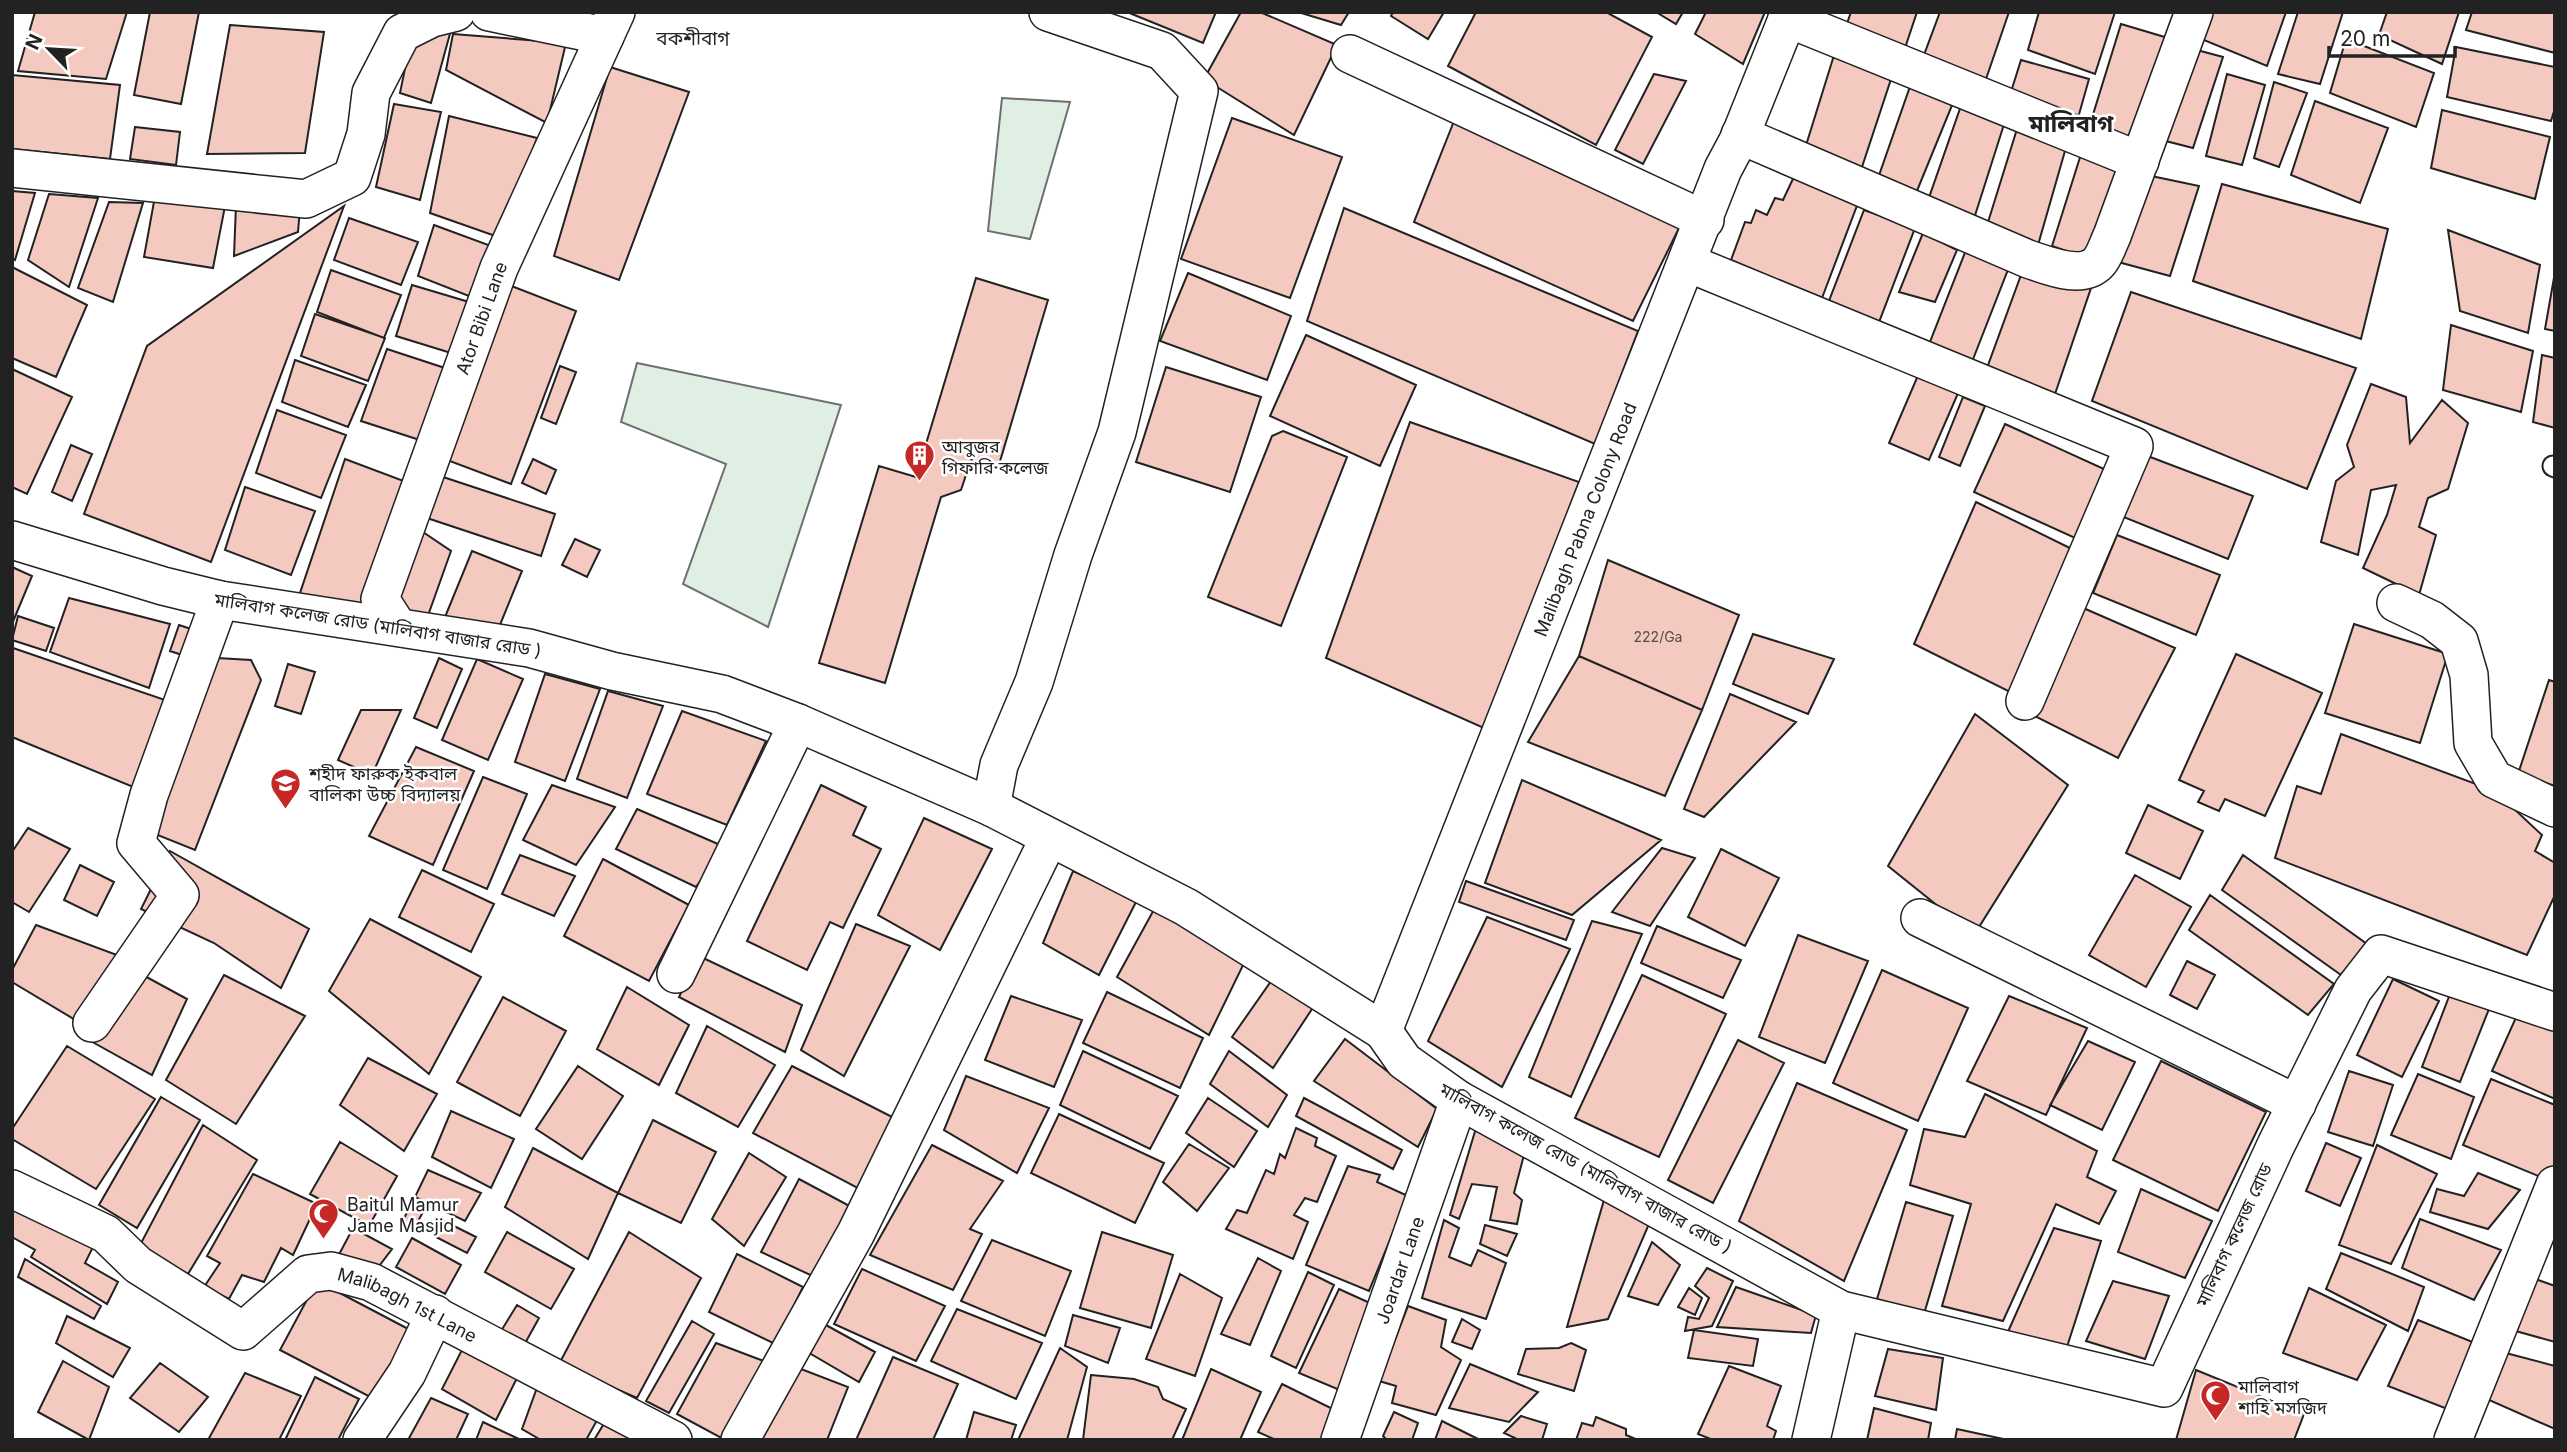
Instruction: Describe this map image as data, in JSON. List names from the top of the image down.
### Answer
{
  "streets": {
    "street": [
      "Ator Bibi Lane",
      "Malibagh Pabna Colony Road",
      "মালিবাগ কলেজ রোড (মালিবাগ বাজার রোড )",
      "মালিবাগ কলেজ রোড",
      "Joardar Lane",
      "Malibagh 1st Lane"
    ]
  },
  "crossings": [
    ["Ator Bibi Lane", "মালিবাগ কলেজ রোড (মালিবাগ বাজার রোড )"],
    ["Malibagh Pabna Colony Road", "মালিবাগ কলেজ রোড (মালিবাগ বাজার রোড )"],
    ["মালিবাগ কলেজ রোড (মালিবাগ বাজার রোড )", "মালিবাগ কলেজ রোড"],
    ["মালিবাগ কলেজ রোড (মালিবাগ বাজার রোড )", "Joardar Lane"]
  ],
  "districts": ["বকশীবাগ", "মালিবাগ"],
  "places": {
    "building": ["আবুজর গিফারি কলেজ"],
    "school or university": ["শহীদ ফারুক ইকবাল বালিকা উচ্চ বিদ্যালয়"],
    "mosque": ["Baitul Mamur Jame Masjid", "মালিবাগ শাহি মসজিদ"]
  },
  "house_numbers": ["222/Ga"],
  "scale_bar": "20 m",
  "north": "top left"
}
